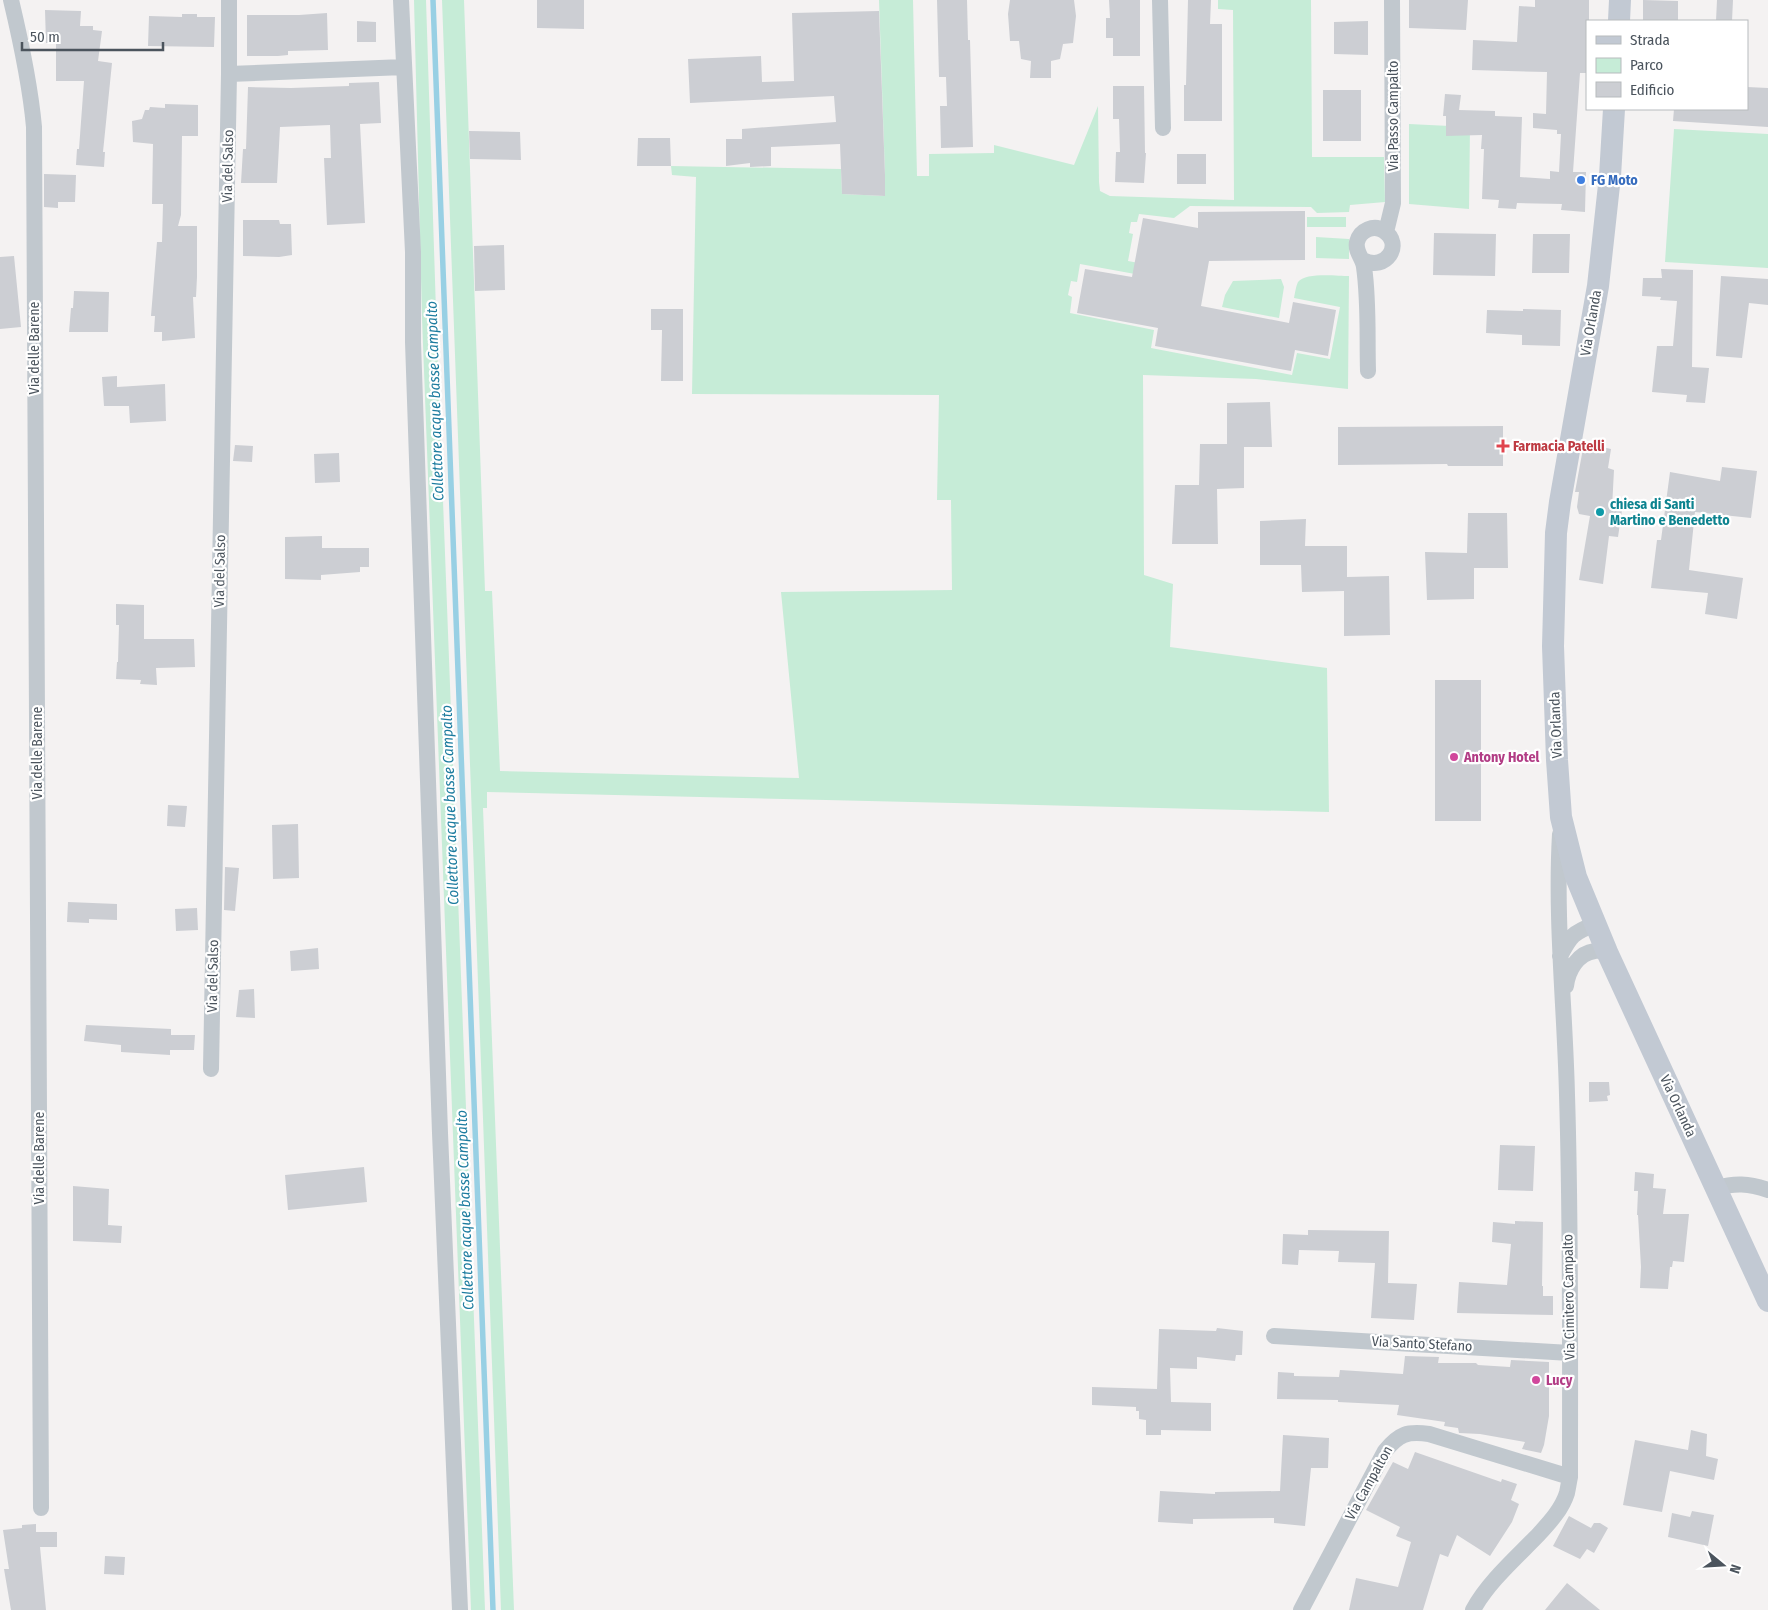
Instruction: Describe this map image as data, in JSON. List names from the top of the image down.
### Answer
{
  "streets": {
    "main road": ["Via Orlanda"],
    "street": [
      "Via Passo Campalto",
      "Via del Salso",
      "Via delle Barene",
      "Via Cimitero Campalto",
      "Via Santo Stefano",
      "Via Campalton"
    ]
  },
  "crossings": [
    ["Via Orlanda", "Via Cimitero Campalto"],
    ["Via Cimitero Campalto", "Via Santo Stefano"],
    ["Via Cimitero Campalto", "Via Campalton"]
  ],
  "water": ["Collettore acque basse Campalto"],
  "places": {
    "other": [
      "FG Moto",
      "chiesa di Santi Martino e Benedetto",
      "Antony Hotel",
      "Lucy"
    ],
    "health": ["Farmacia Patelli"]
  },
  "legend": ["Strada", "Parco", "Edificio"],
  "scale_bar": "50 m",
  "north": "right"
}
